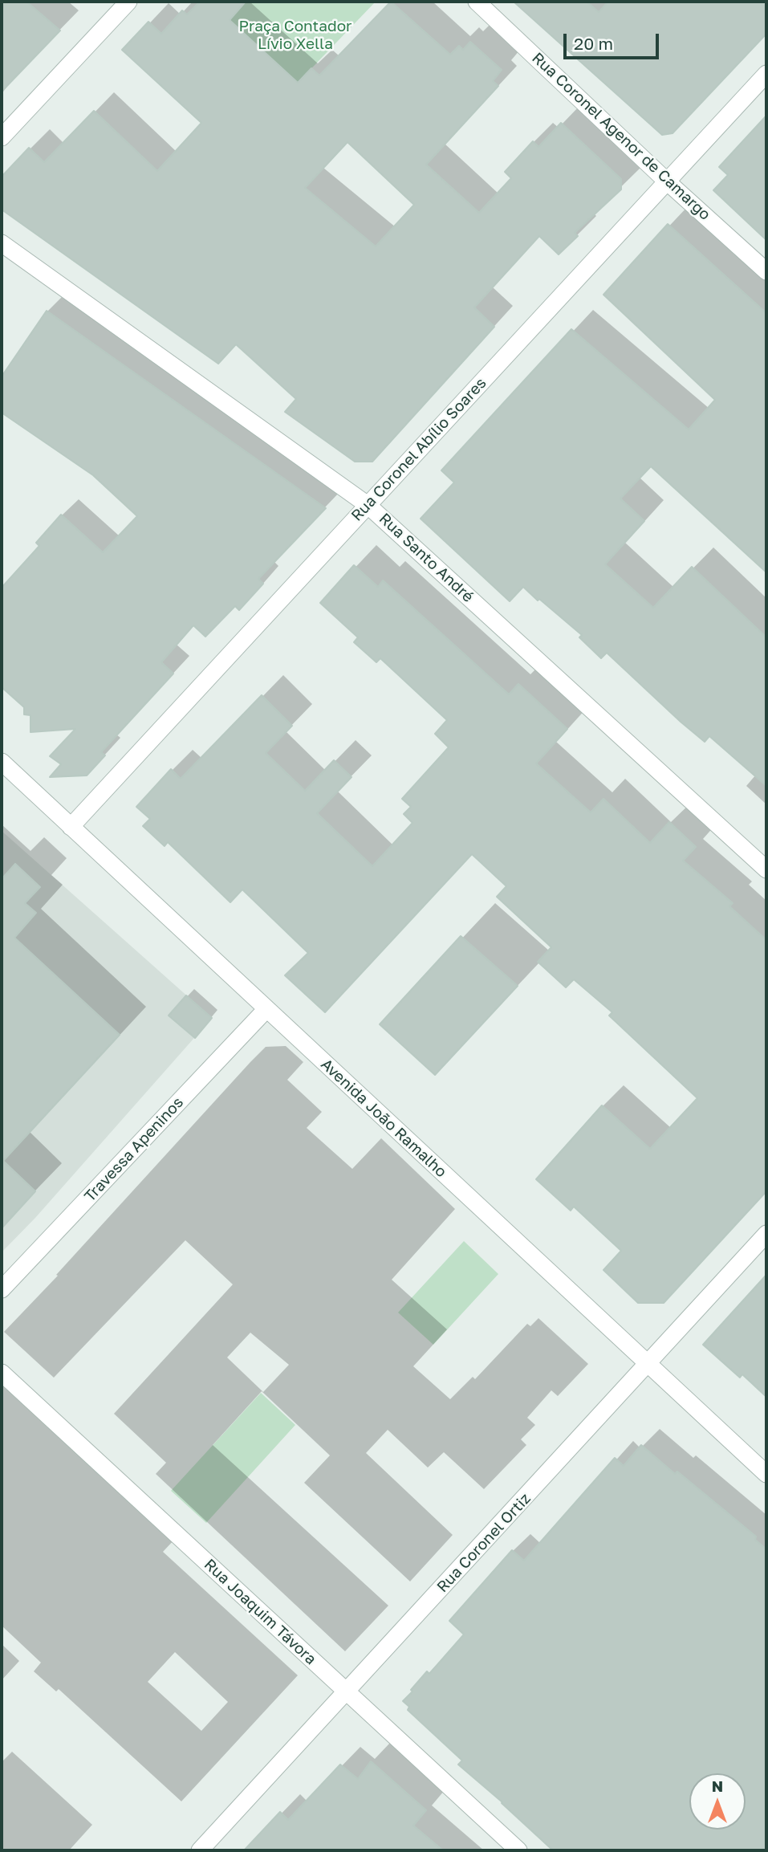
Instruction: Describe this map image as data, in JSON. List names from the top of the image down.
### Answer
{
  "streets": {
    "street": [
      "Rua Coronel Agenor de Camargo",
      "Rua Coronel Abílio Soares",
      "Rua Santo André",
      "Avenida João Ramalho",
      "Travessa Apeninos",
      "Rua Coronel Ortiz",
      "Rua Joaquim Távora"
    ]
  },
  "crossings": [
    ["Rua Coronel Agenor de Camargo", "Rua Coronel Abílio Soares"],
    ["Rua Coronel Abílio Soares", "Rua Santo André"],
    ["Rua Coronel Abílio Soares", "Avenida João Ramalho"],
    ["Avenida João Ramalho", "Travessa Apeninos"],
    ["Avenida João Ramalho", "Rua Coronel Ortiz"],
    ["Rua Coronel Ortiz", "Rua Joaquim Távora"]
  ],
  "parks": ["Praça Contador Lívio Xella"],
  "scale_bar": "20 m",
  "north": "top"
}
